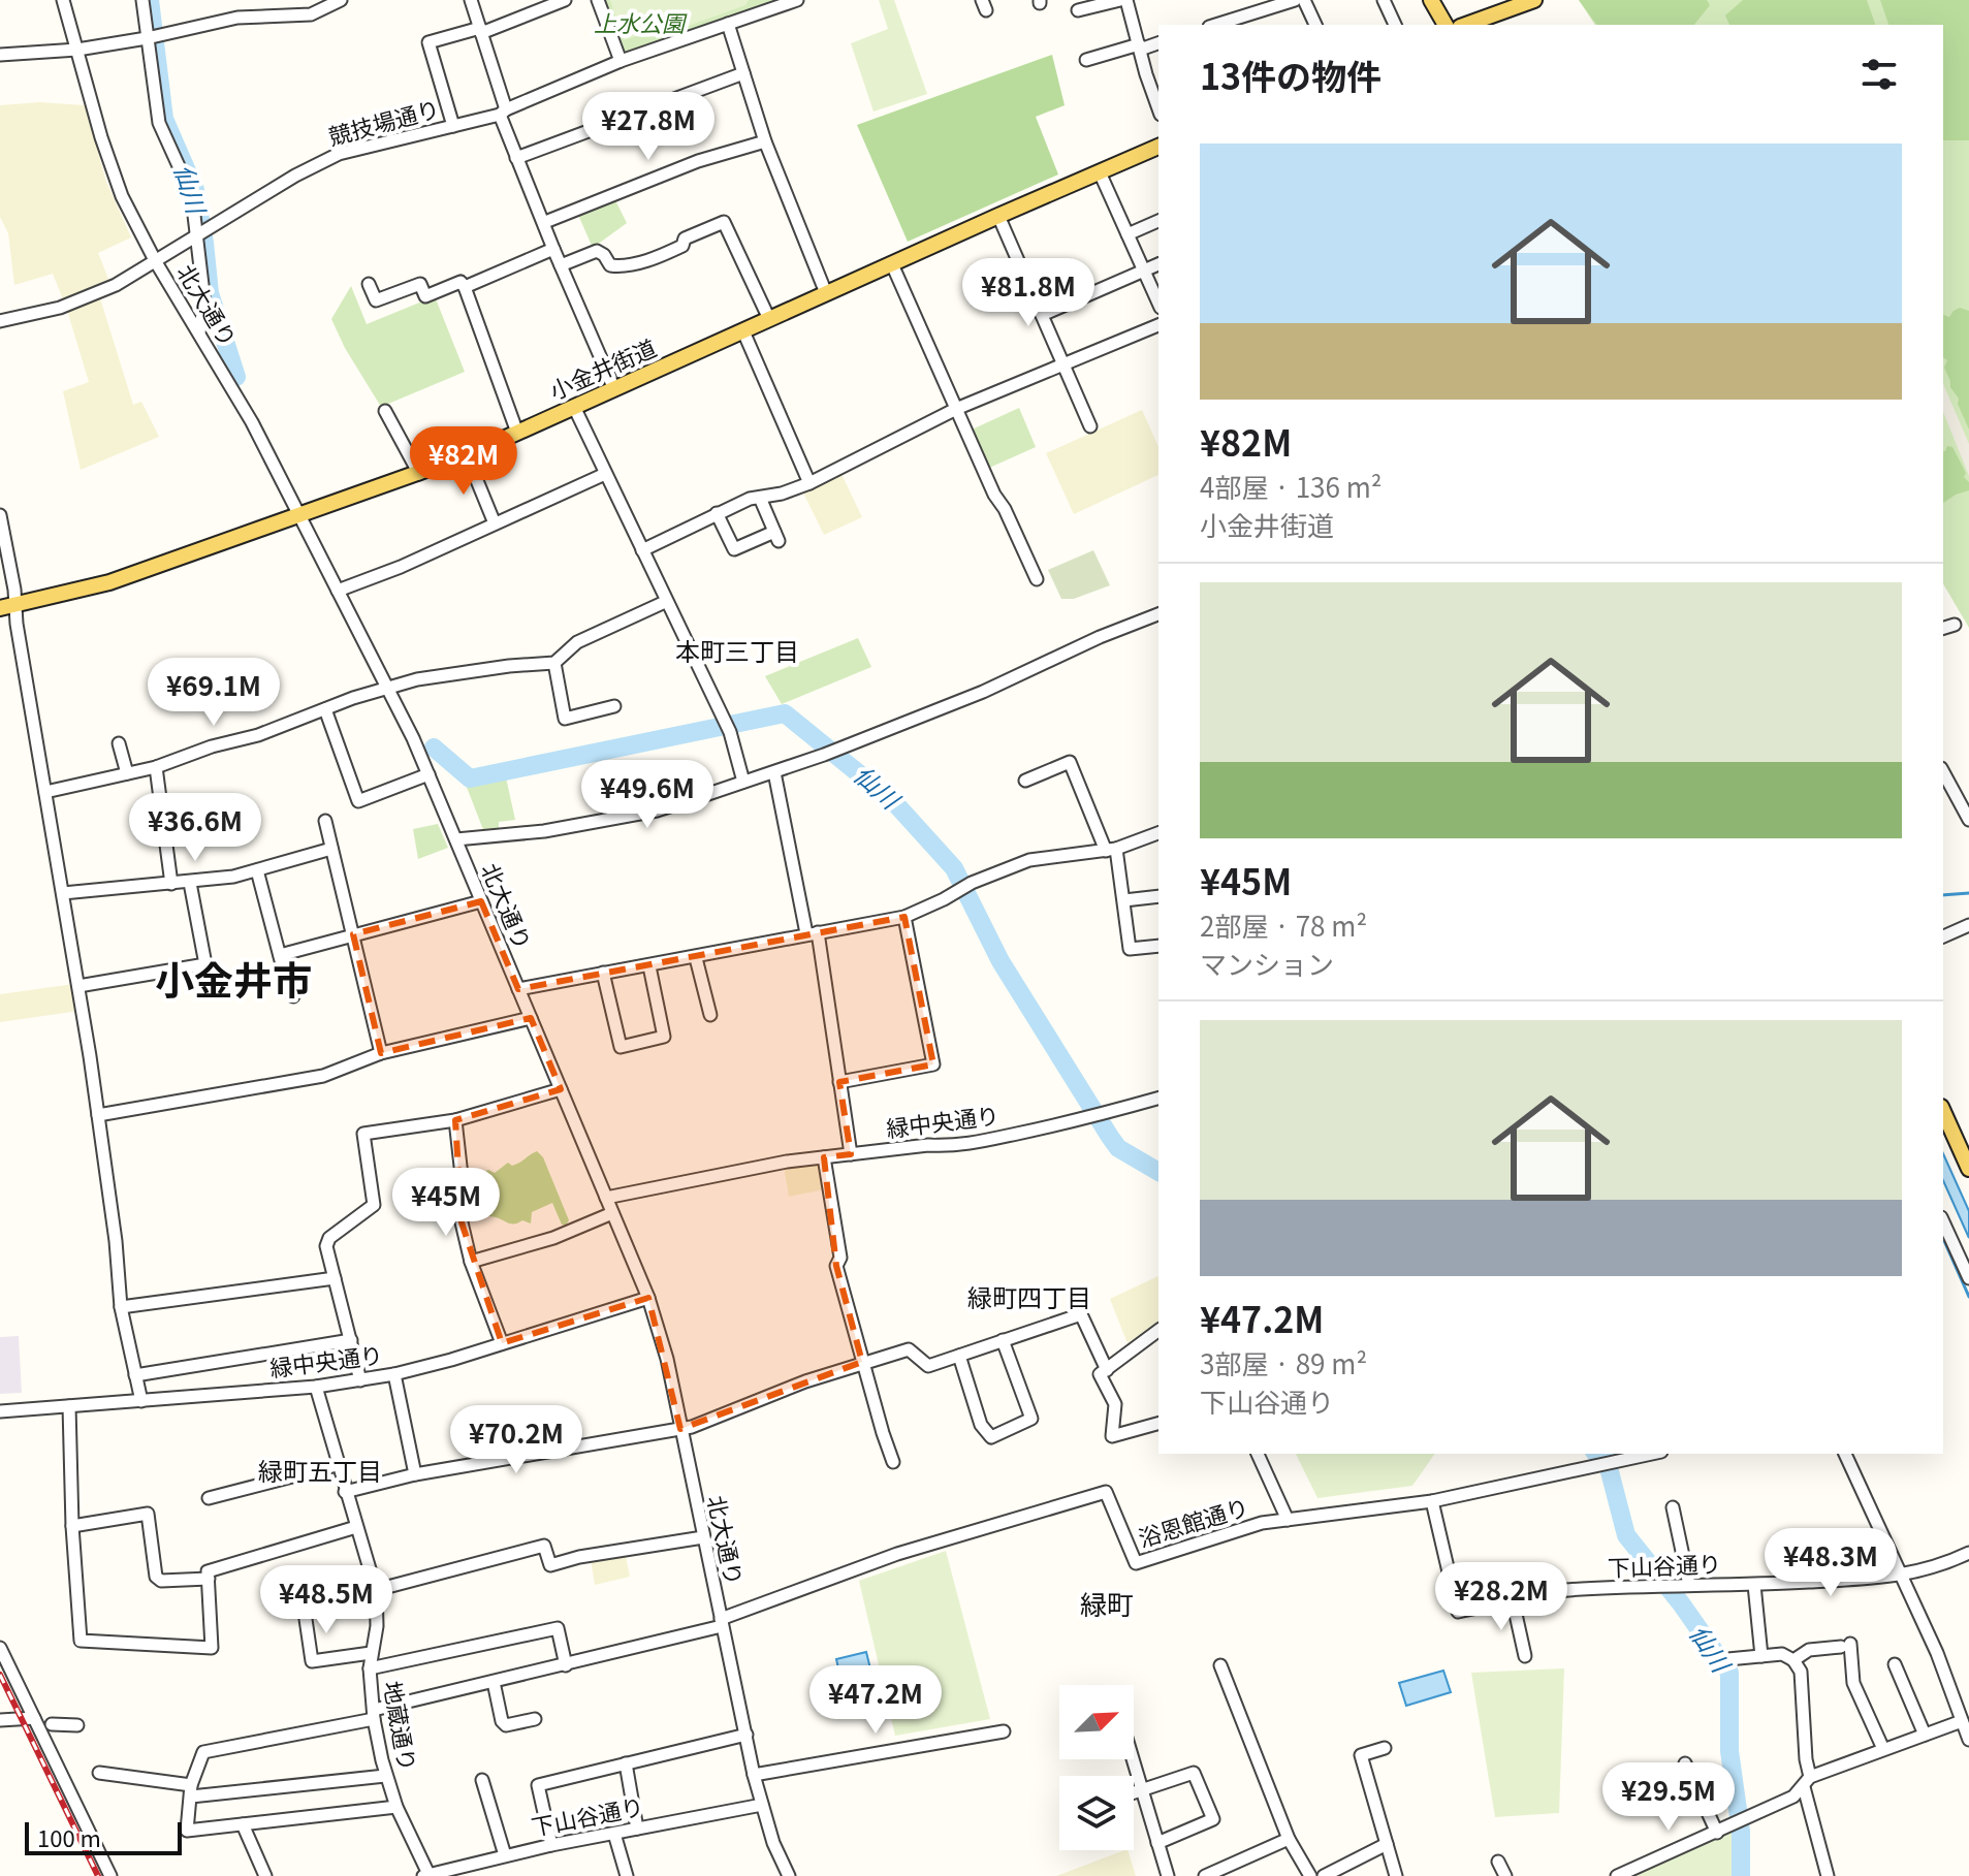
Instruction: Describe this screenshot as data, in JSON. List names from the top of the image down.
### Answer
{
  "streets": {
    "main road": ["小金井街道"],
    "street": [
      "競技場通り",
      "北大通り",
      "緑中央通り",
      "浴恩館通り",
      "下山谷通り",
      "地蔵通り"
    ]
  },
  "crossings": [
    ["競技場通り", "北大通り"],
    ["北大通り", "小金井街道"],
    ["北大通り", "緑中央通り"],
    ["北大通り", "浴恩館通り"],
    ["北大通り", "下山谷通り"],
    ["緑中央通り", "地蔵通り"],
    ["浴恩館通り", "下山谷通り"],
    ["下山谷通り", "地蔵通り"]
  ],
  "districts": [
    "本町三丁目",
    "小金井市",
    "緑町四丁目",
    "緑町五丁目",
    "緑町"
  ],
  "water": ["仙川"],
  "parks": ["上水公園"],
  "scale_bar": "100 m",
  "north": "top right",
  "page": {
    "heading": "13件の物件",
    "price": [
      "¥27.8M",
      "¥81.8M",
      "¥82M",
      "¥69.1M",
      "¥49.6M",
      "¥36.6M",
      "¥45M",
      "¥70.2M",
      "¥48.3M",
      "¥28.2M",
      "¥48.5M",
      "¥47.2M",
      "¥29.5M"
    ],
    "list": [
      {
        "name": "¥82M",
        "note": "4部屋 · 136 m² · 小金井街道"
      },
      {
        "name": "¥45M",
        "note": "2部屋 · 78 m² · マンション"
      },
      {
        "name": "¥47.2M",
        "note": "3部屋 · 89 m² · 下山谷通り"
      }
    ],
    "scale": "100 m"
  }
}
